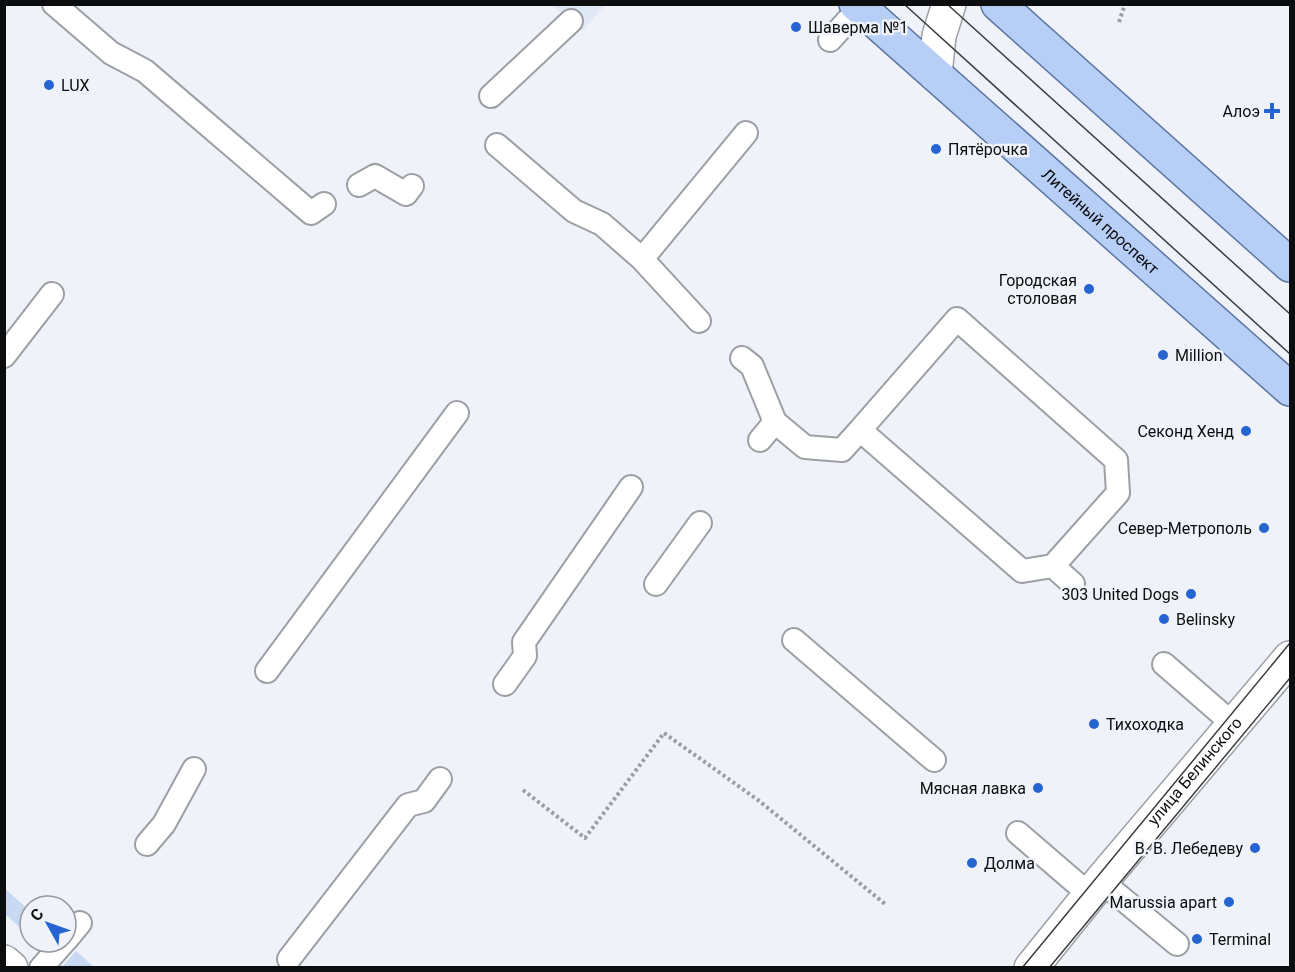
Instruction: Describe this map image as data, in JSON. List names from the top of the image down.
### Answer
{
  "streets": {
    "main road": ["Литейный проспект", "улица Белинского"]
  },
  "places": {
    "other": [
      "Шаверма №1",
      "LUX",
      "Пятёрочка",
      "Городская столовая",
      "Million",
      "Секонд Хенд",
      "Север-Метрополь",
      "303 United Dogs",
      "Belinsky",
      "Тихоходка",
      "Мясная лавка",
      "В. В. Лебедеву",
      "Долма",
      "Marussia apart",
      "Terminal"
    ],
    "health": ["Алоэ"]
  },
  "north": "top left"
}
